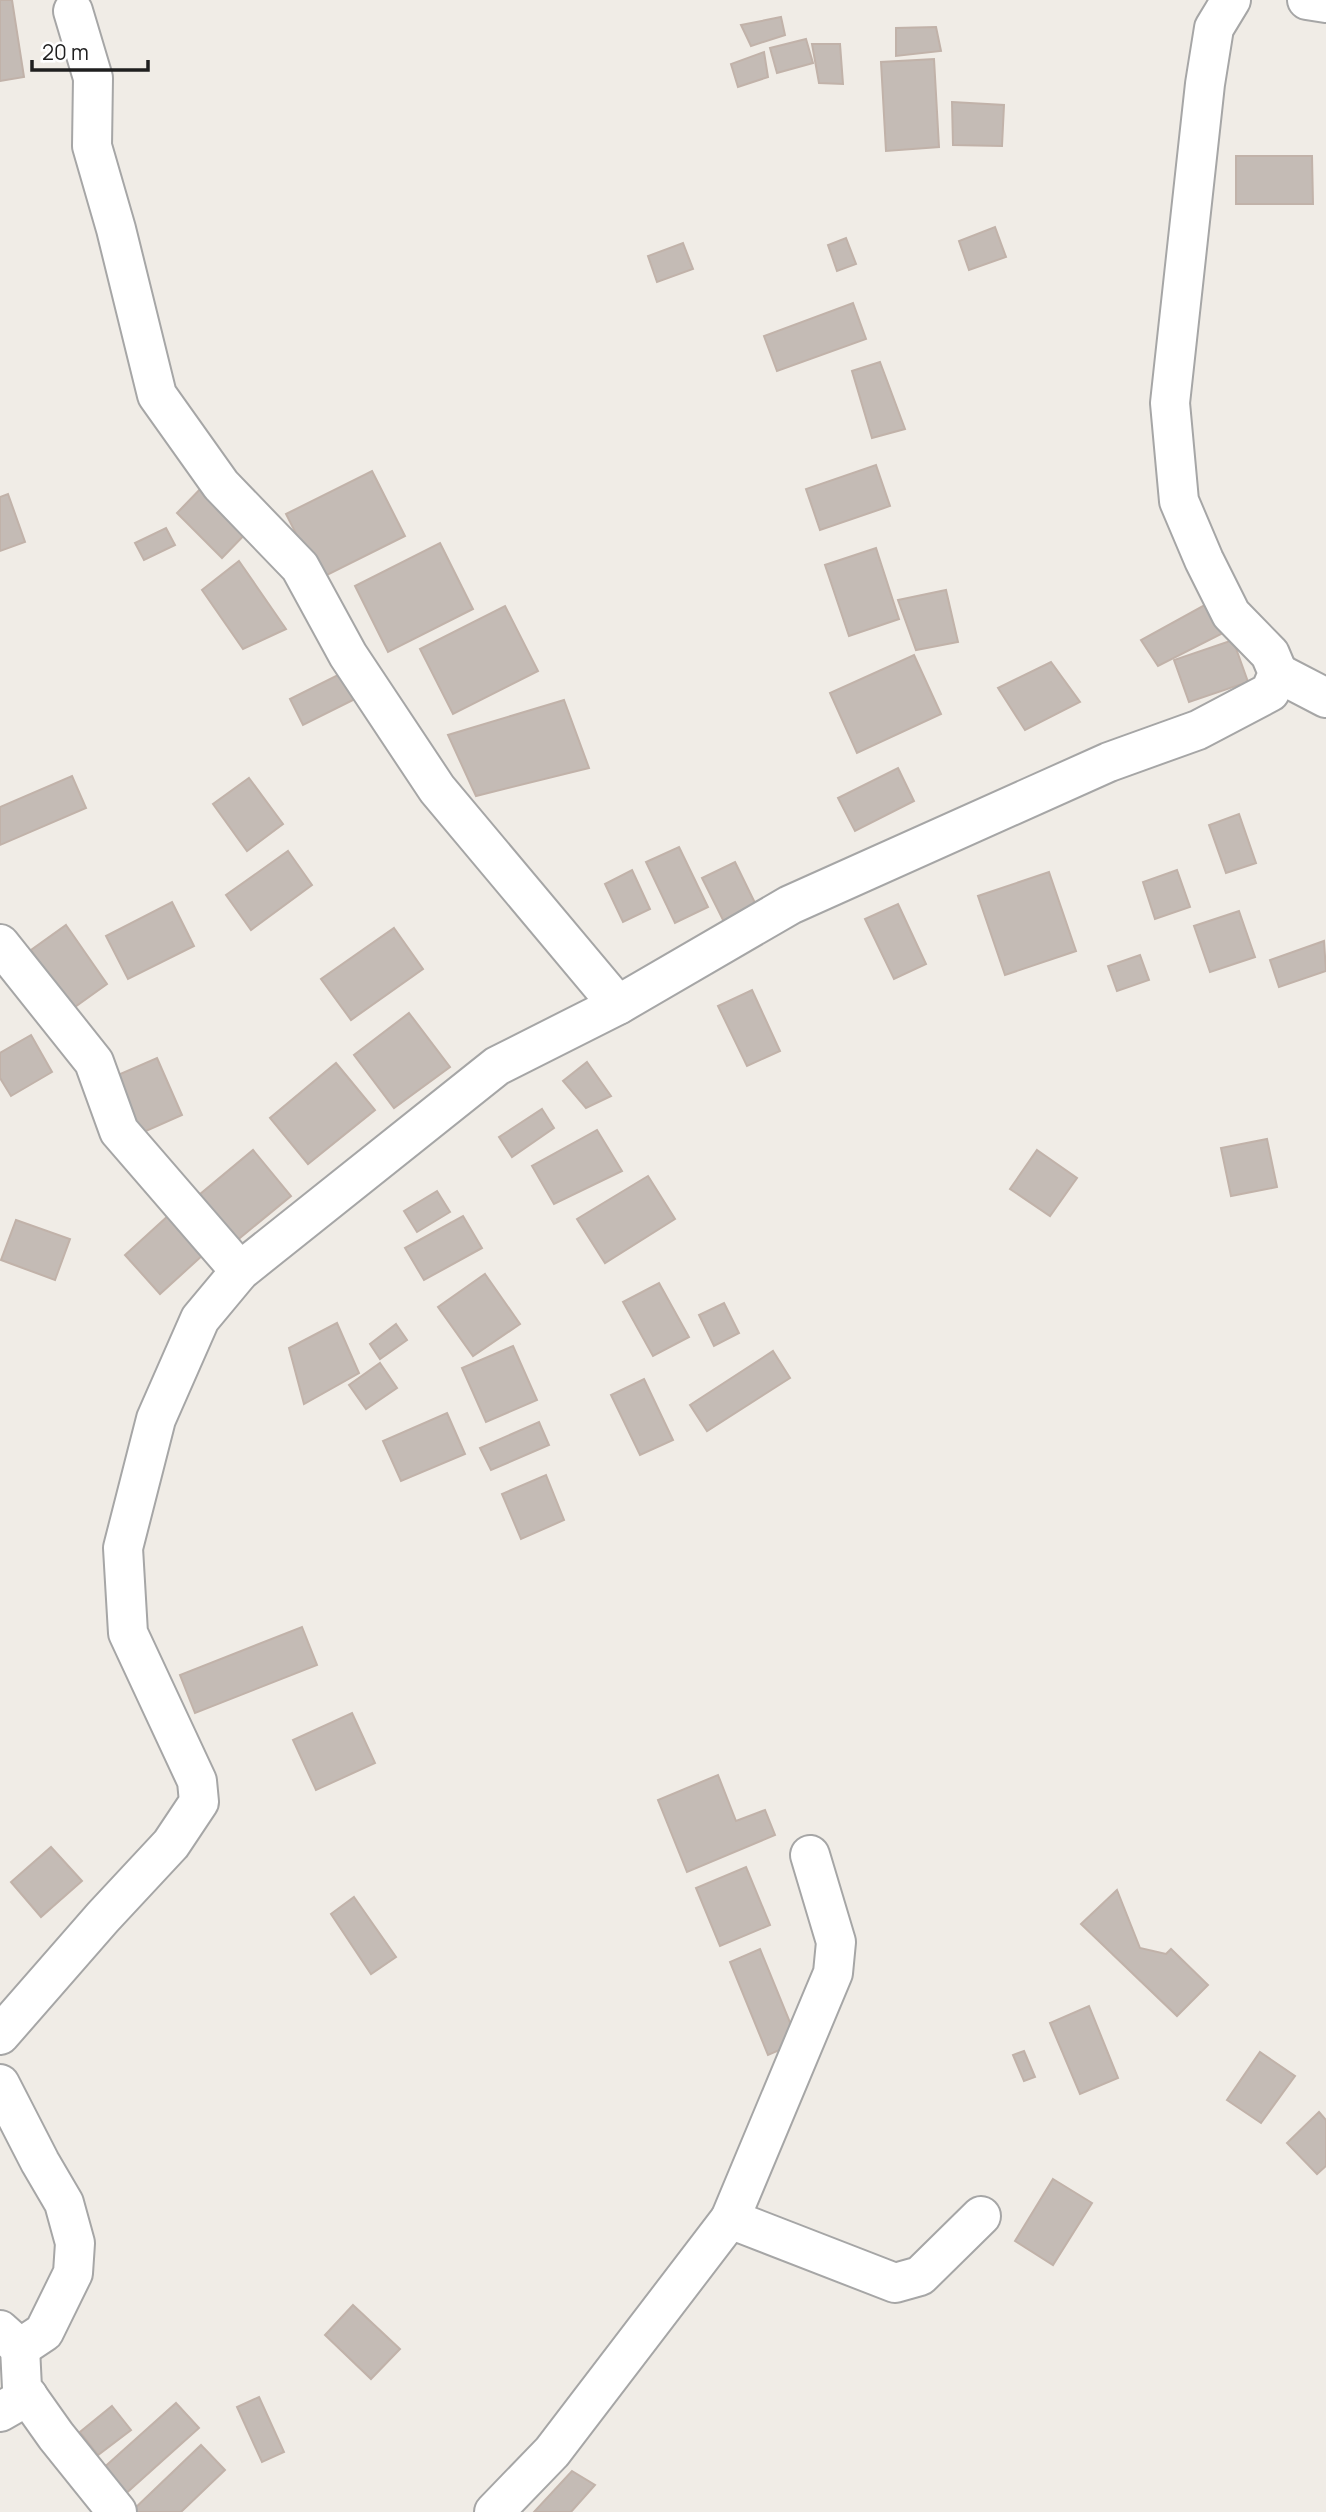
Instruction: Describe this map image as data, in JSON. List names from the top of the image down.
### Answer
{
  "scale_bar": "20 m"
}
